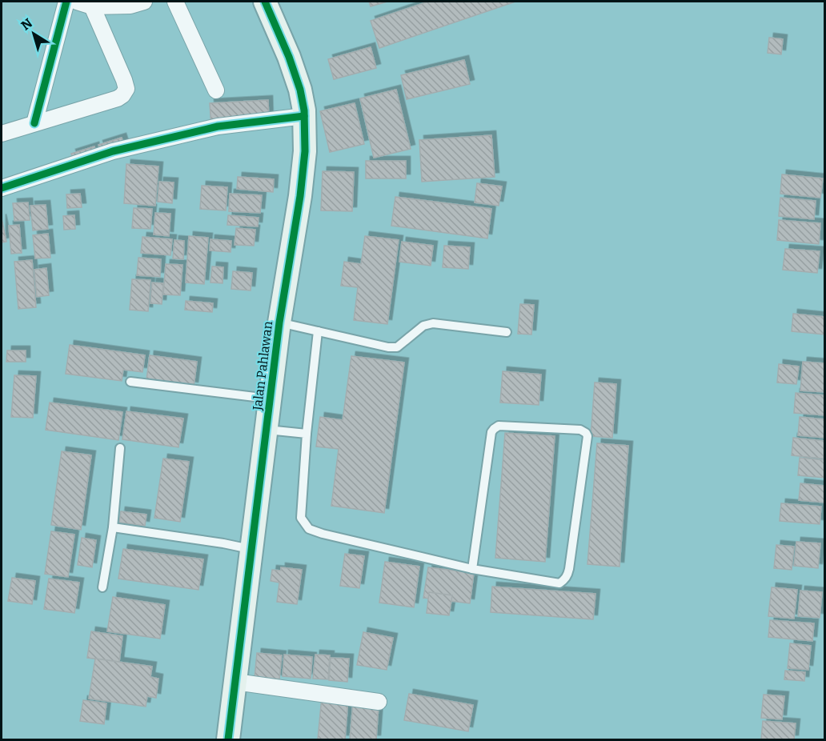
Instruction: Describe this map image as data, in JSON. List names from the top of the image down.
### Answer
{
  "streets": {
    "street": ["Jalan Pahlawan"]
  },
  "north": "top left"
}
